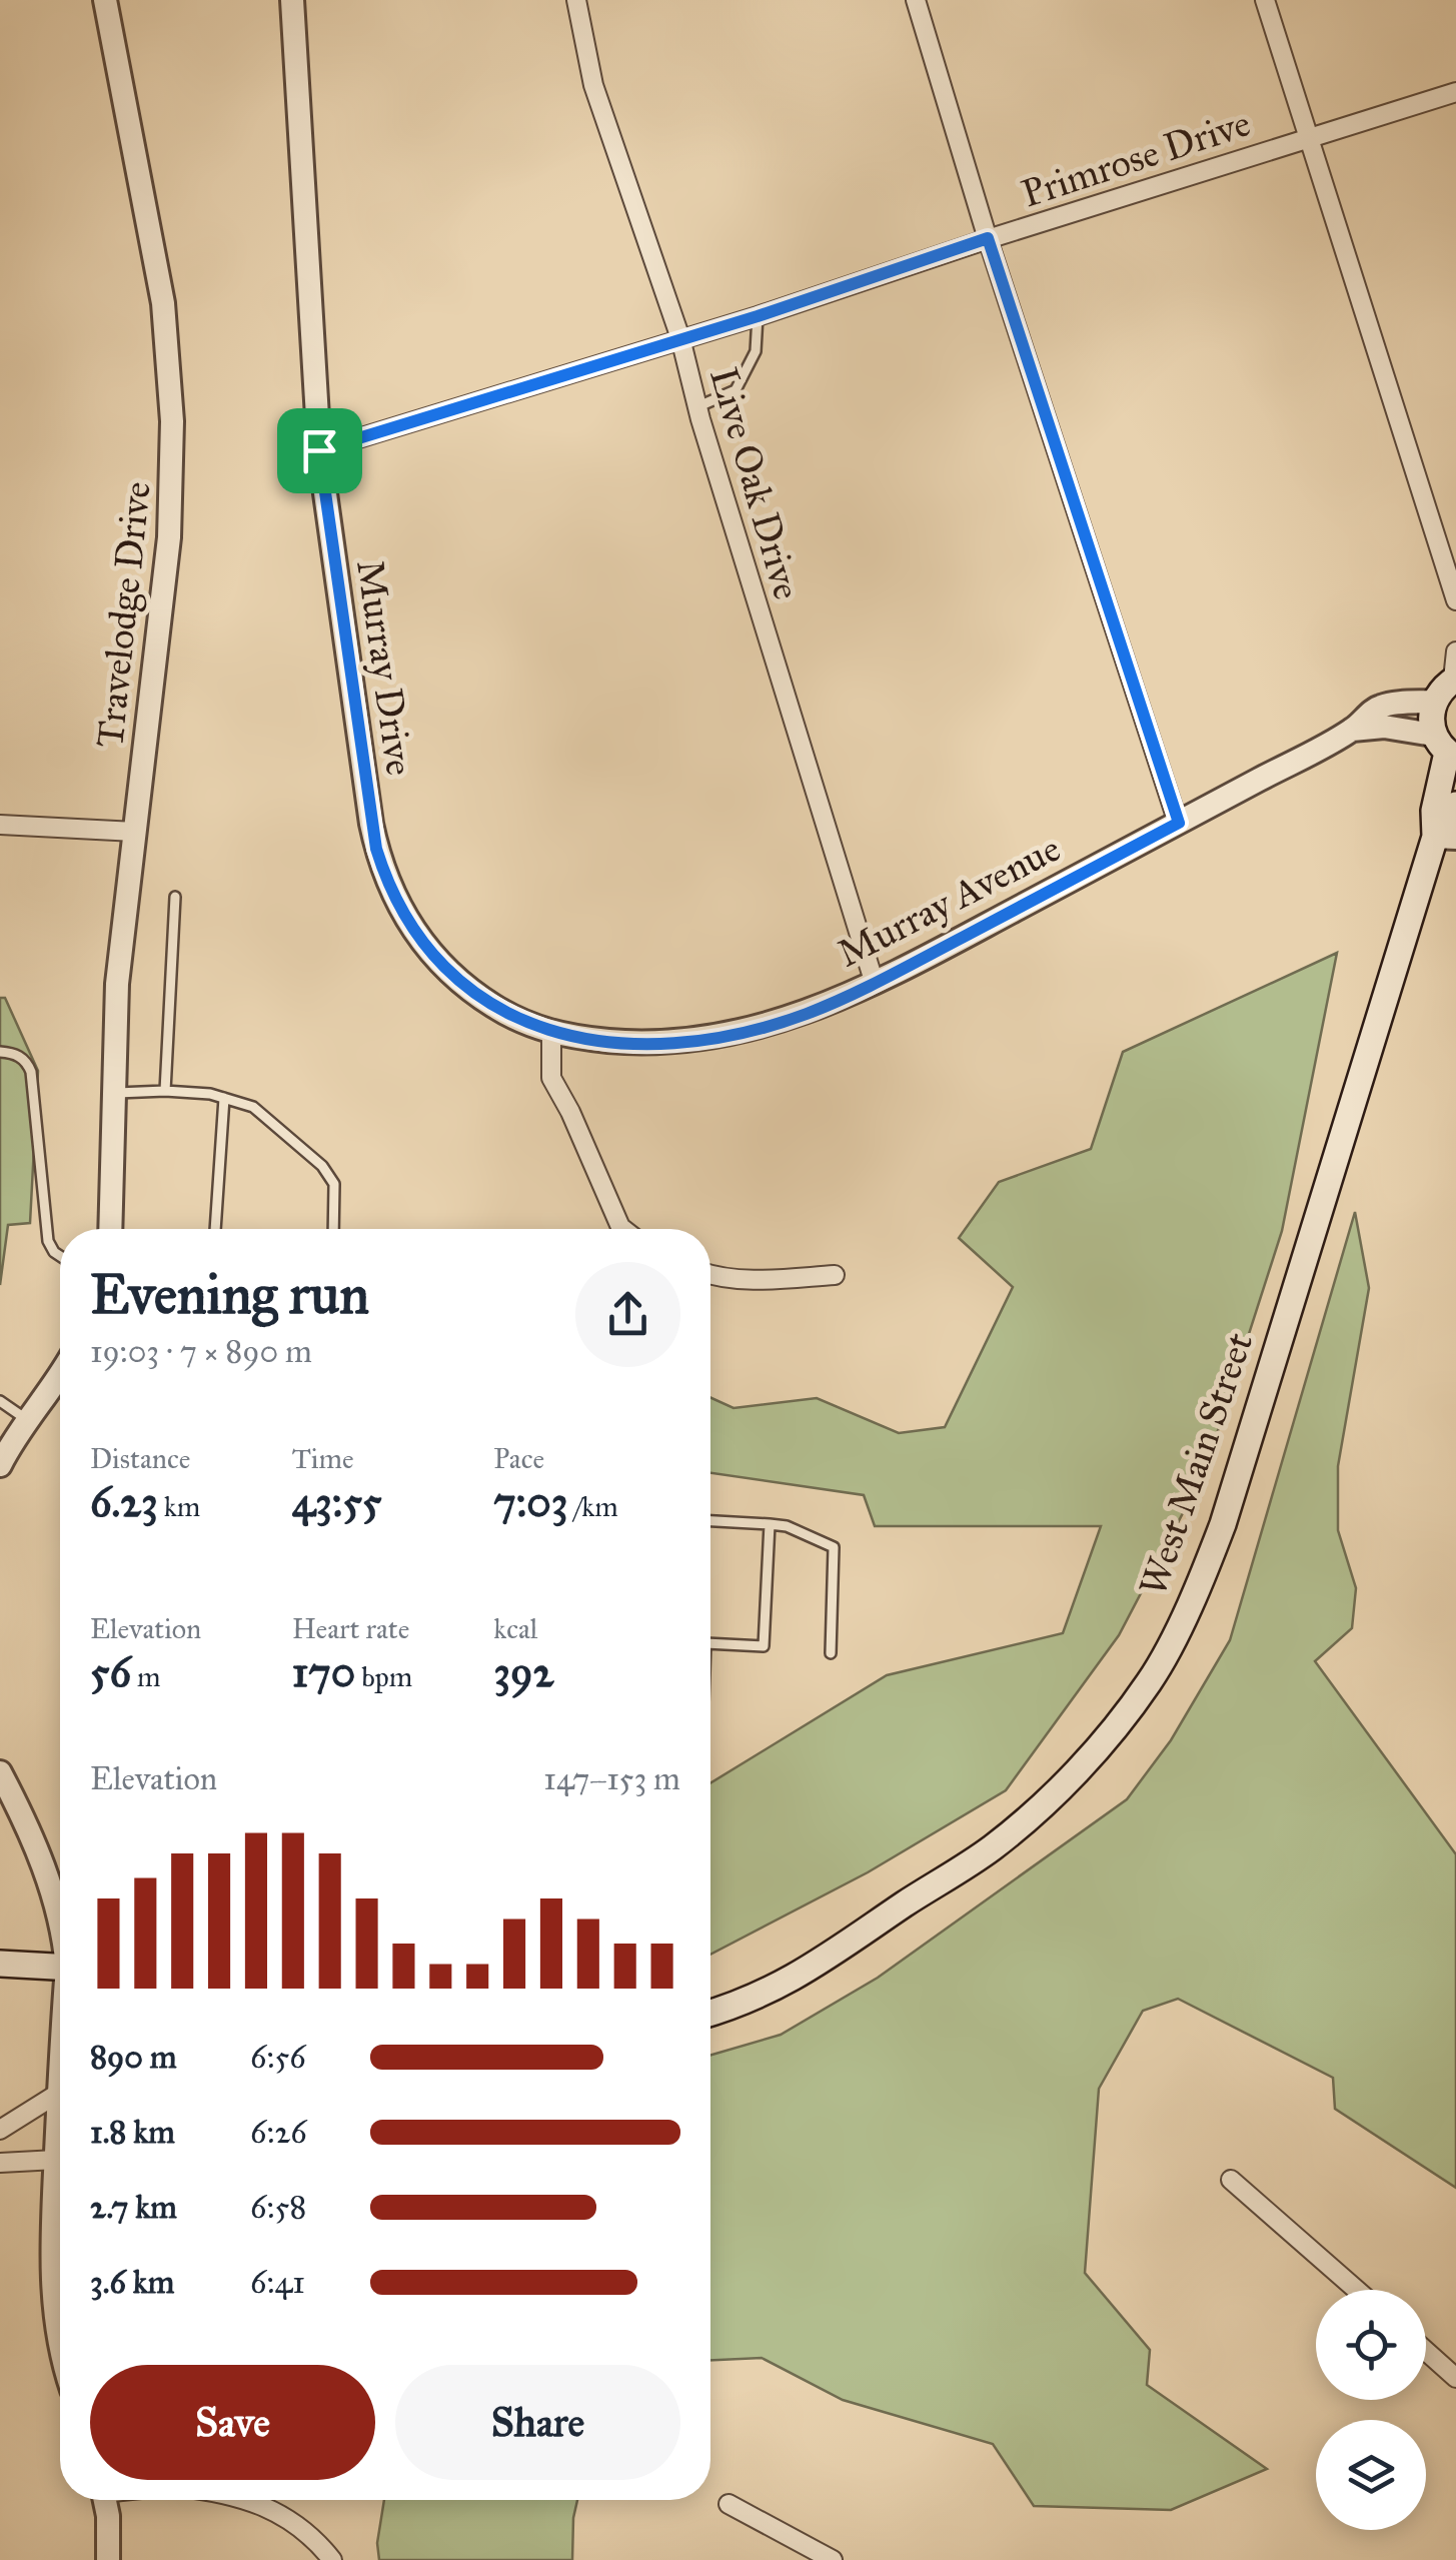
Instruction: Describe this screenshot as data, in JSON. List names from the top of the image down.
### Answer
{
  "streets": {
    "main road": ["West Main Street"],
    "street": [
      "Primrose Drive",
      "Live Oak Drive",
      "Travelodge Drive",
      "Murray Drive",
      "Murray Avenue"
    ]
  },
  "crossings": [
    ["Primrose Drive", "Live Oak Drive"],
    ["Primrose Drive", "Murray Drive"],
    ["Live Oak Drive", "Murray Avenue"],
    ["Murray Drive", "Murray Avenue"],
    ["Murray Avenue", "West Main Street"]
  ],
  "page": {
    "heading": ["Evening run", "19:03 · 7 × 890 m"],
    "stats": [
      ["Distance", "6.23 km"],
      ["Time", "43:55"],
      ["Pace", "7:03 /km"],
      ["Elevation", "56 m"],
      ["Heart rate", "170 bpm"],
      ["kcal", "392"]
    ],
    "chart": ["Elevation", "147–153 m"],
    "list": [
      {
        "name": "890 m",
        "note": "6:56"
      },
      {
        "name": "1.8 km",
        "note": "6:26"
      },
      {
        "name": "2.7 km",
        "note": "6:58"
      },
      {
        "name": "3.6 km",
        "note": "6:41"
      }
    ],
    "buttons": ["Save", "Share"]
  }
}
